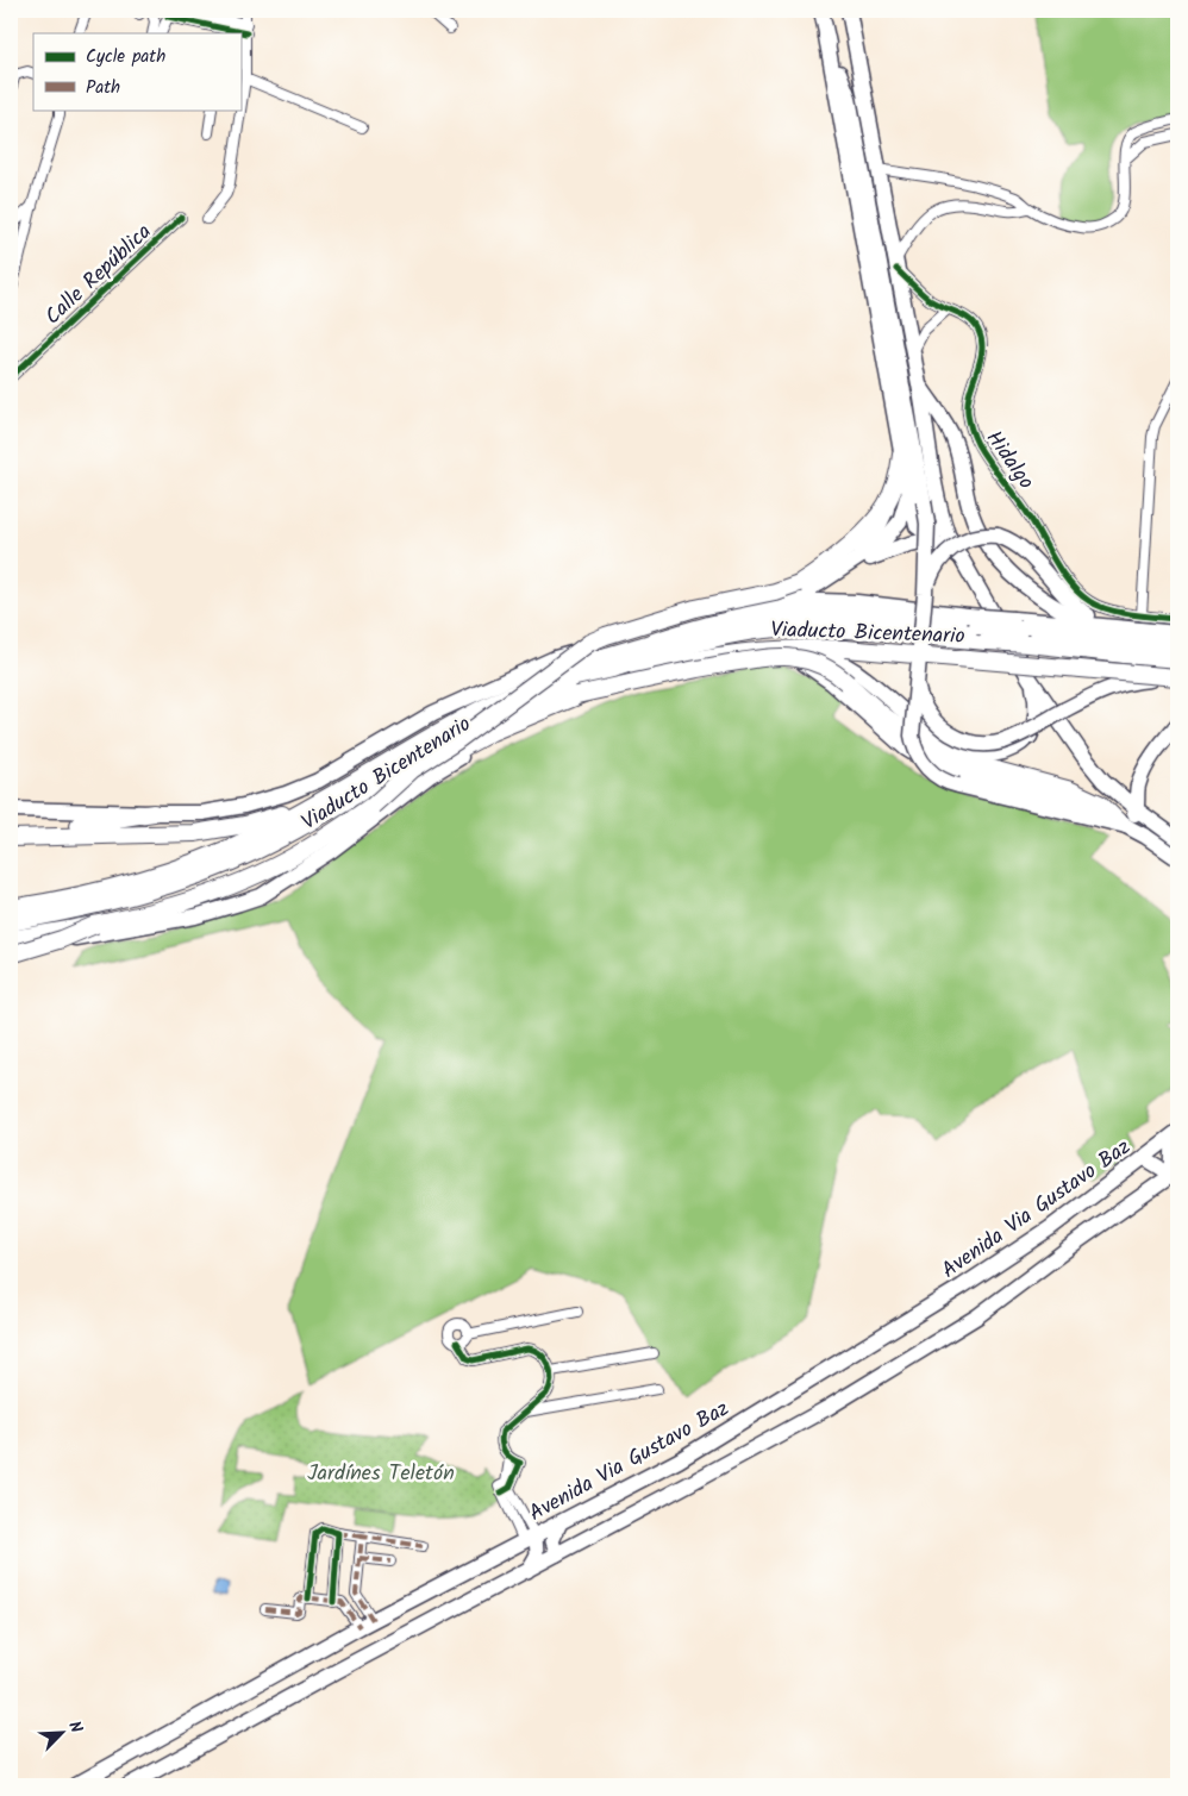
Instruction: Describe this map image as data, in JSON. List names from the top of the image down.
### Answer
{
  "streets": {
    "highway": ["Viaducto Bicentenario"],
    "main road": ["Avenida Via Gustavo Baz"],
    "street": ["Calle República", "Hidalgo"]
  },
  "parks": ["Jardínes Teletón"],
  "legend": ["Cycle path", "Path"],
  "north": "top right"
}
